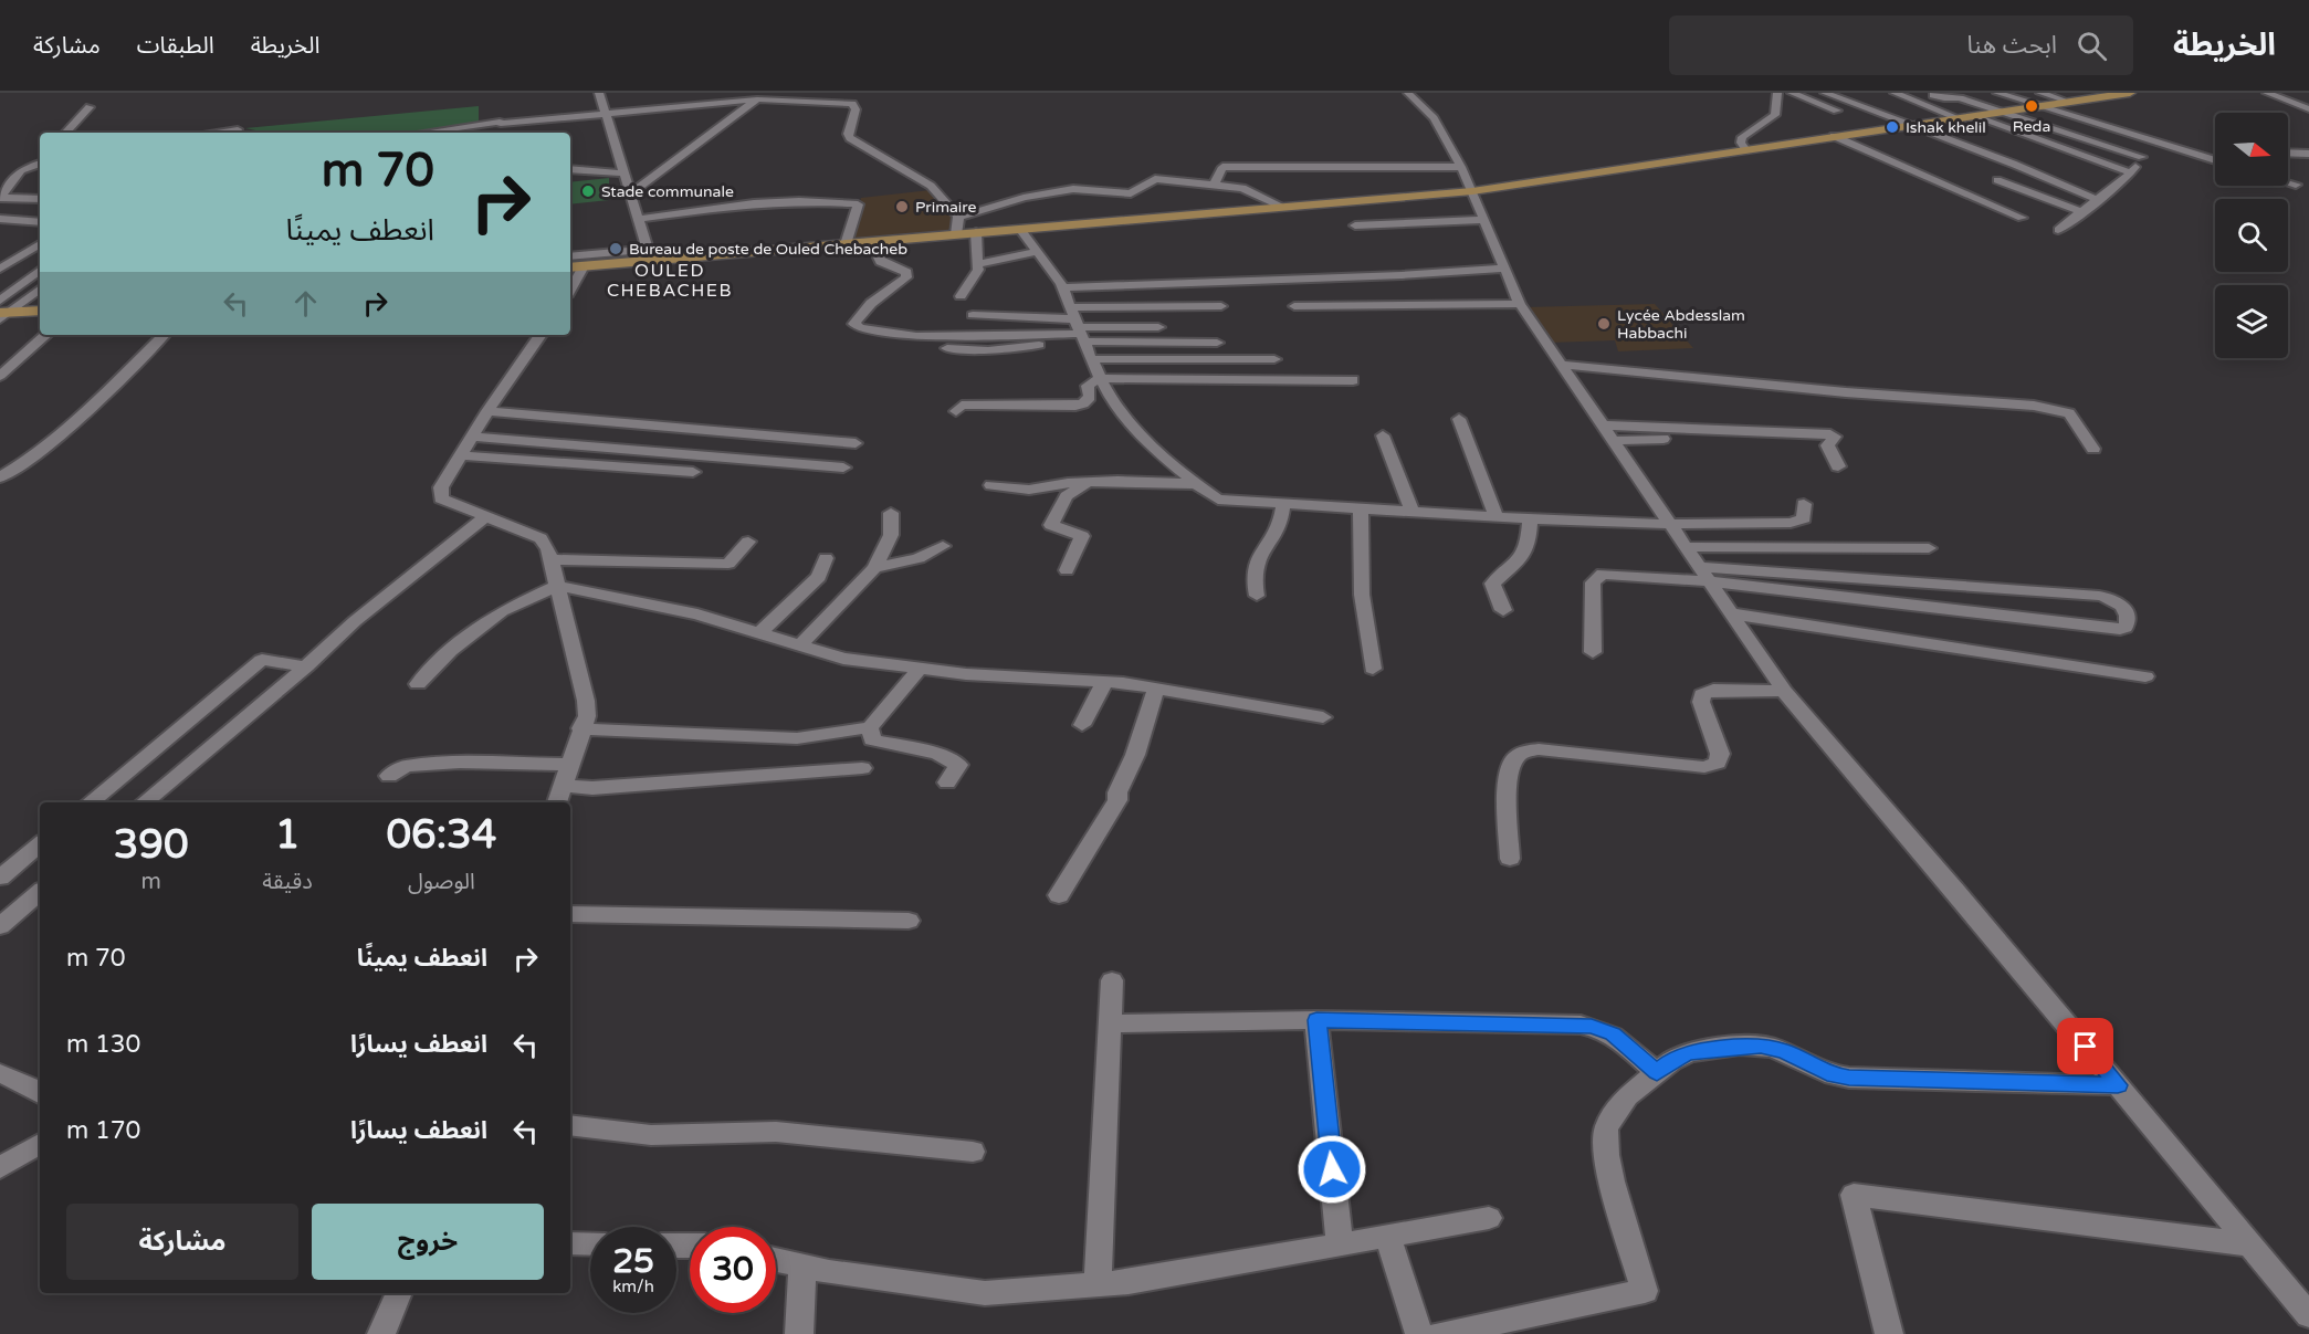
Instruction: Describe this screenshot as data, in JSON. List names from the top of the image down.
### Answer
{
  "districts": ["OULED CHEBACHEB"],
  "places": [
    "Reda",
    "Ishak khelil",
    "Stade communale",
    "Primaire",
    "Bureau de poste de Ouled Chebacheb",
    "Lycée Abdesslam Habbachi"
  ],
  "north": "right",
  "page": {
    "header": "الخريطة",
    "search": "ابحث هنا",
    "nav": ["الخريطة", "الطبقات", "مشاركة"],
    "turn": ["70 m", "انعطف يمينًا"],
    "eta": [
      "06:34",
      "الوصول",
      "1",
      "دقيقة",
      "390",
      "m"
    ],
    "list": [
      {
        "name": "انعطف يمينًا",
        "value": "70 m"
      },
      {
        "name": "انعطف يسارًا",
        "value": "130 m"
      },
      {
        "name": "انعطف يسارًا",
        "value": "170 m"
      }
    ],
    "buttons": ["خروج", "مشاركة"],
    "speed": "25 km/h",
    "limit": "30"
  }
}
